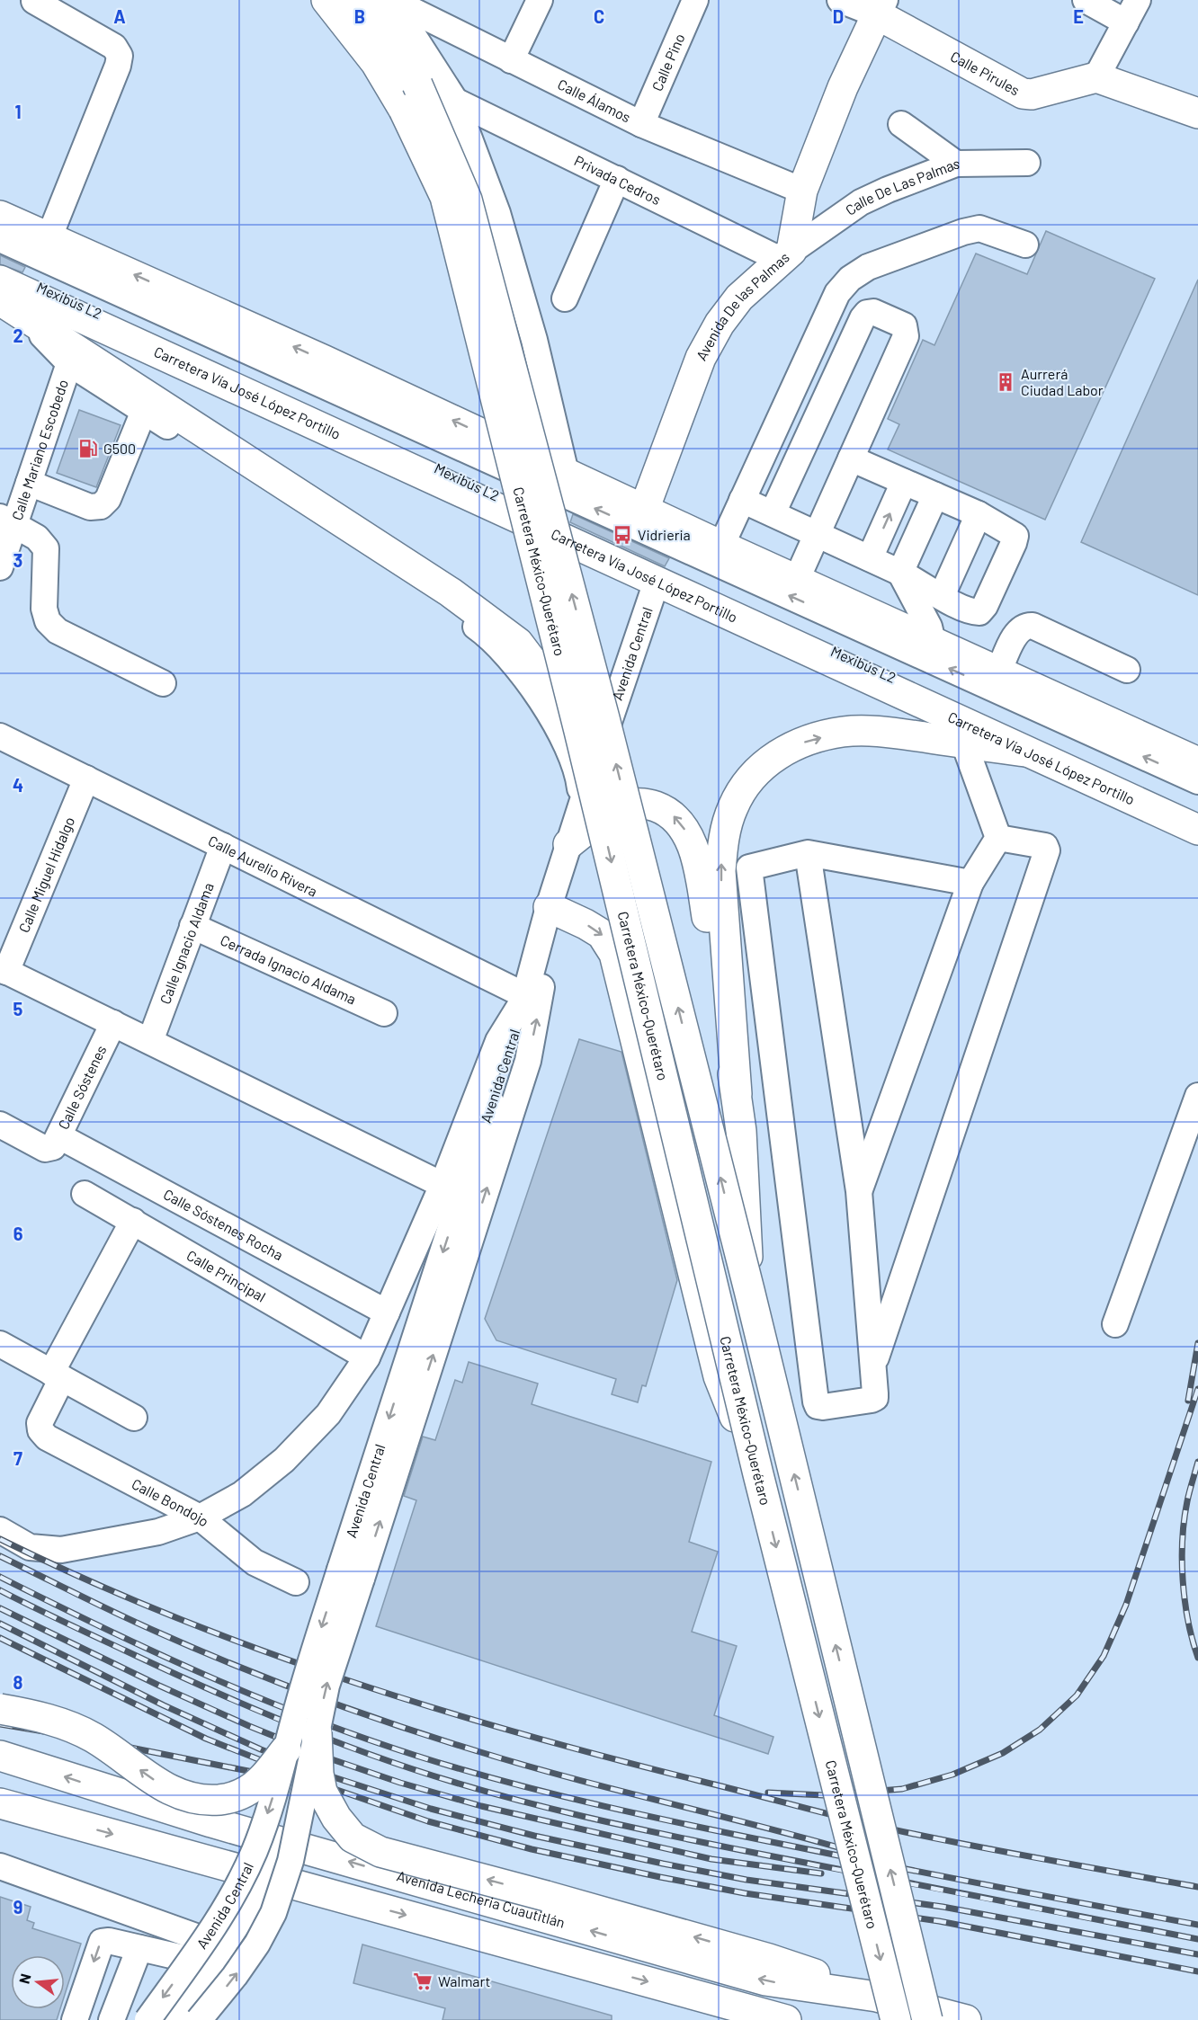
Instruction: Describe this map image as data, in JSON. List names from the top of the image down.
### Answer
{
  "streets": {
    "main road": [
      "Calle Pirules",
      "Avenida De las Palmas",
      "Carretera Vía José López Portillo",
      "Carretera México-Querétaro",
      "Avenida Lecheria Cuautitlán"
    ],
    "street": [
      "Calle Pino",
      "Calle Álamos",
      "Privada Cedros",
      "Calle De Las Palmas",
      "Mexibús L2",
      "Calle Mariano Escobedo",
      "Avenida Central",
      "Calle Aurelio Rivera",
      "Calle Miguel Hidalgo",
      "Calle Ignacio Aldama",
      "Cerrada Ignacio Aldama",
      "Calle Sóstenes",
      "Calle Sóstenes Rocha",
      "Calle Principal",
      "Calle Bondojo"
    ]
  },
  "crossings": [
    ["Calle Pino", "Calle Álamos"],
    ["Calle Pirules", "Avenida De las Palmas"],
    ["Calle Álamos", "Avenida De las Palmas"],
    ["Calle Álamos", "Carretera México-Querétaro"],
    ["Privada Cedros", "Calle De Las Palmas"],
    ["Privada Cedros", "Avenida De las Palmas"],
    ["Calle De Las Palmas", "Avenida De las Palmas"],
    ["Carretera Vía José López Portillo", "Avenida Central"],
    ["Avenida Central", "Calle Aurelio Rivera"],
    ["Calle Aurelio Rivera", "Calle Miguel Hidalgo"],
    ["Calle Aurelio Rivera", "Calle Ignacio Aldama"],
    ["Calle Ignacio Aldama", "Cerrada Ignacio Aldama"],
    ["Calle Sóstenes", "Calle Sóstenes Rocha"]
  ],
  "places": {
    "building": ["Aurrerá Ciudad Labor"],
    "fuel station": ["G500"],
    "bus stop": ["Vidrieria"],
    "supermarket": ["Walmart"]
  },
  "north": "left",
  "grid": {
    "columns": [
      "A",
      "B",
      "C",
      "D",
      "E"
    ],
    "rows": [
      "1",
      "2",
      "3",
      "4",
      "5",
      "6",
      "7",
      "8",
      "9"
    ]
  }
}
